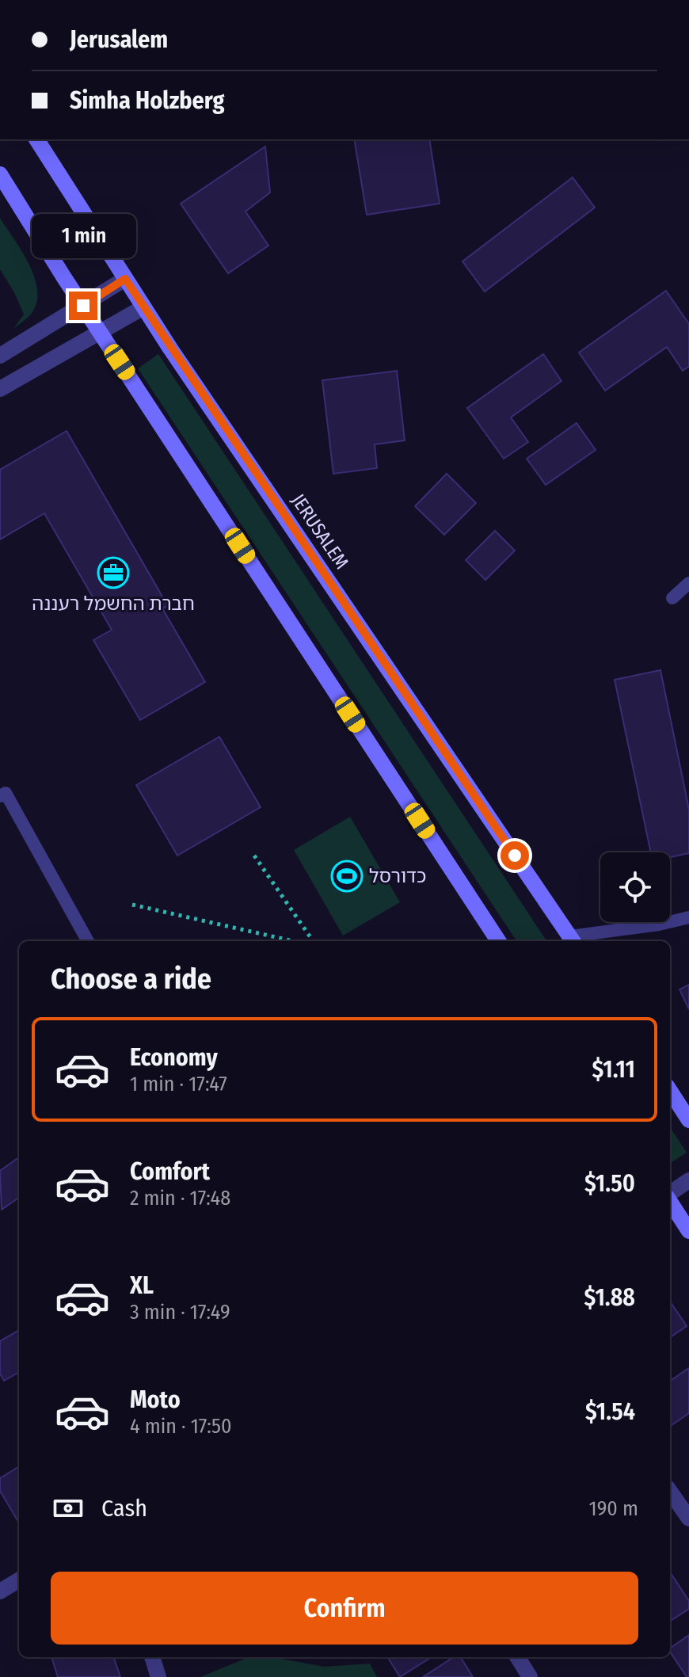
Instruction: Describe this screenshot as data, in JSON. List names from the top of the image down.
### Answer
{
  "streets": {
    "main road": ["JERUSALEM"]
  },
  "places": {
    "office": ["חברת החשמל רעננה"],
    "sports": ["כדורסל"]
  },
  "page": {
    "banner": ["Jerusalem", "Simha Holzberg"],
    "bubble": "1 min",
    "heading": "Choose a ride",
    "list": [
      {
        "name": "Economy",
        "note": "1 min · 17:47",
        "value": "$1.11"
      },
      {
        "name": "Comfort",
        "note": "2 min · 17:48",
        "value": "$1.50"
      },
      {
        "name": "XL",
        "note": "3 min · 17:49",
        "value": "$1.88"
      },
      {
        "name": "Moto",
        "note": "4 min · 17:50",
        "value": "$1.54"
      }
    ],
    "pay": ["Cash", "190 m"],
    "buttons": "Confirm"
  }
}
